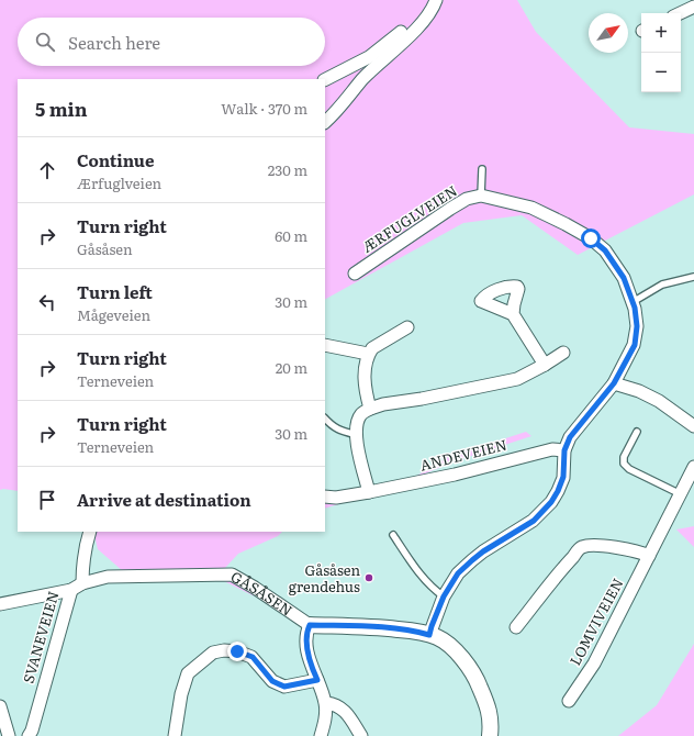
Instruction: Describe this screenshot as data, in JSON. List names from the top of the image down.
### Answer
{
  "streets": {
    "street": [
      "ÆRFUGLVEIEN",
      "ANDEVEIEN",
      "GÅSÅSEN",
      "LOMVIVEIEN",
      "SVANEVEIEN"
    ]
  },
  "crossings": [
    ["ÆRFUGLVEIEN", "ANDEVEIEN"],
    ["GÅSÅSEN", "SVANEVEIEN"]
  ],
  "places": ["Gåsåsen grendehus"],
  "north": "top right",
  "page": {
    "map_buttons": ["+", "−"],
    "search": "Search here",
    "heading": ["5 min", "Walk · 370 m"],
    "list": [
      ["Continue", "Ærfuglveien", "230 m"],
      ["Turn right", "Gåsåsen", "60 m"],
      ["Turn left", "Mågeveien", "30 m"],
      ["Turn right", "Terneveien", "20 m"],
      ["Turn right", "Terneveien", "30 m"],
      "Arrive at destination"
    ]
  }
}
